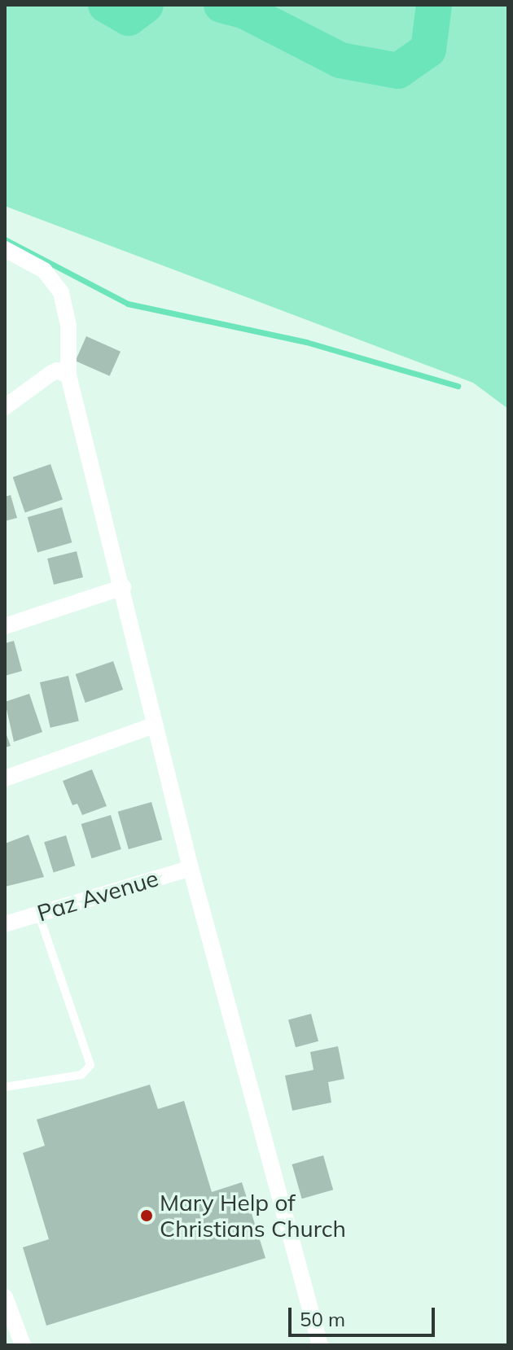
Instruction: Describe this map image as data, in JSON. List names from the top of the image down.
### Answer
{
  "streets": {
    "street": ["Paz Avenue"]
  },
  "places": ["Mary Help of Christians Church"],
  "scale_bar": "50 m"
}
